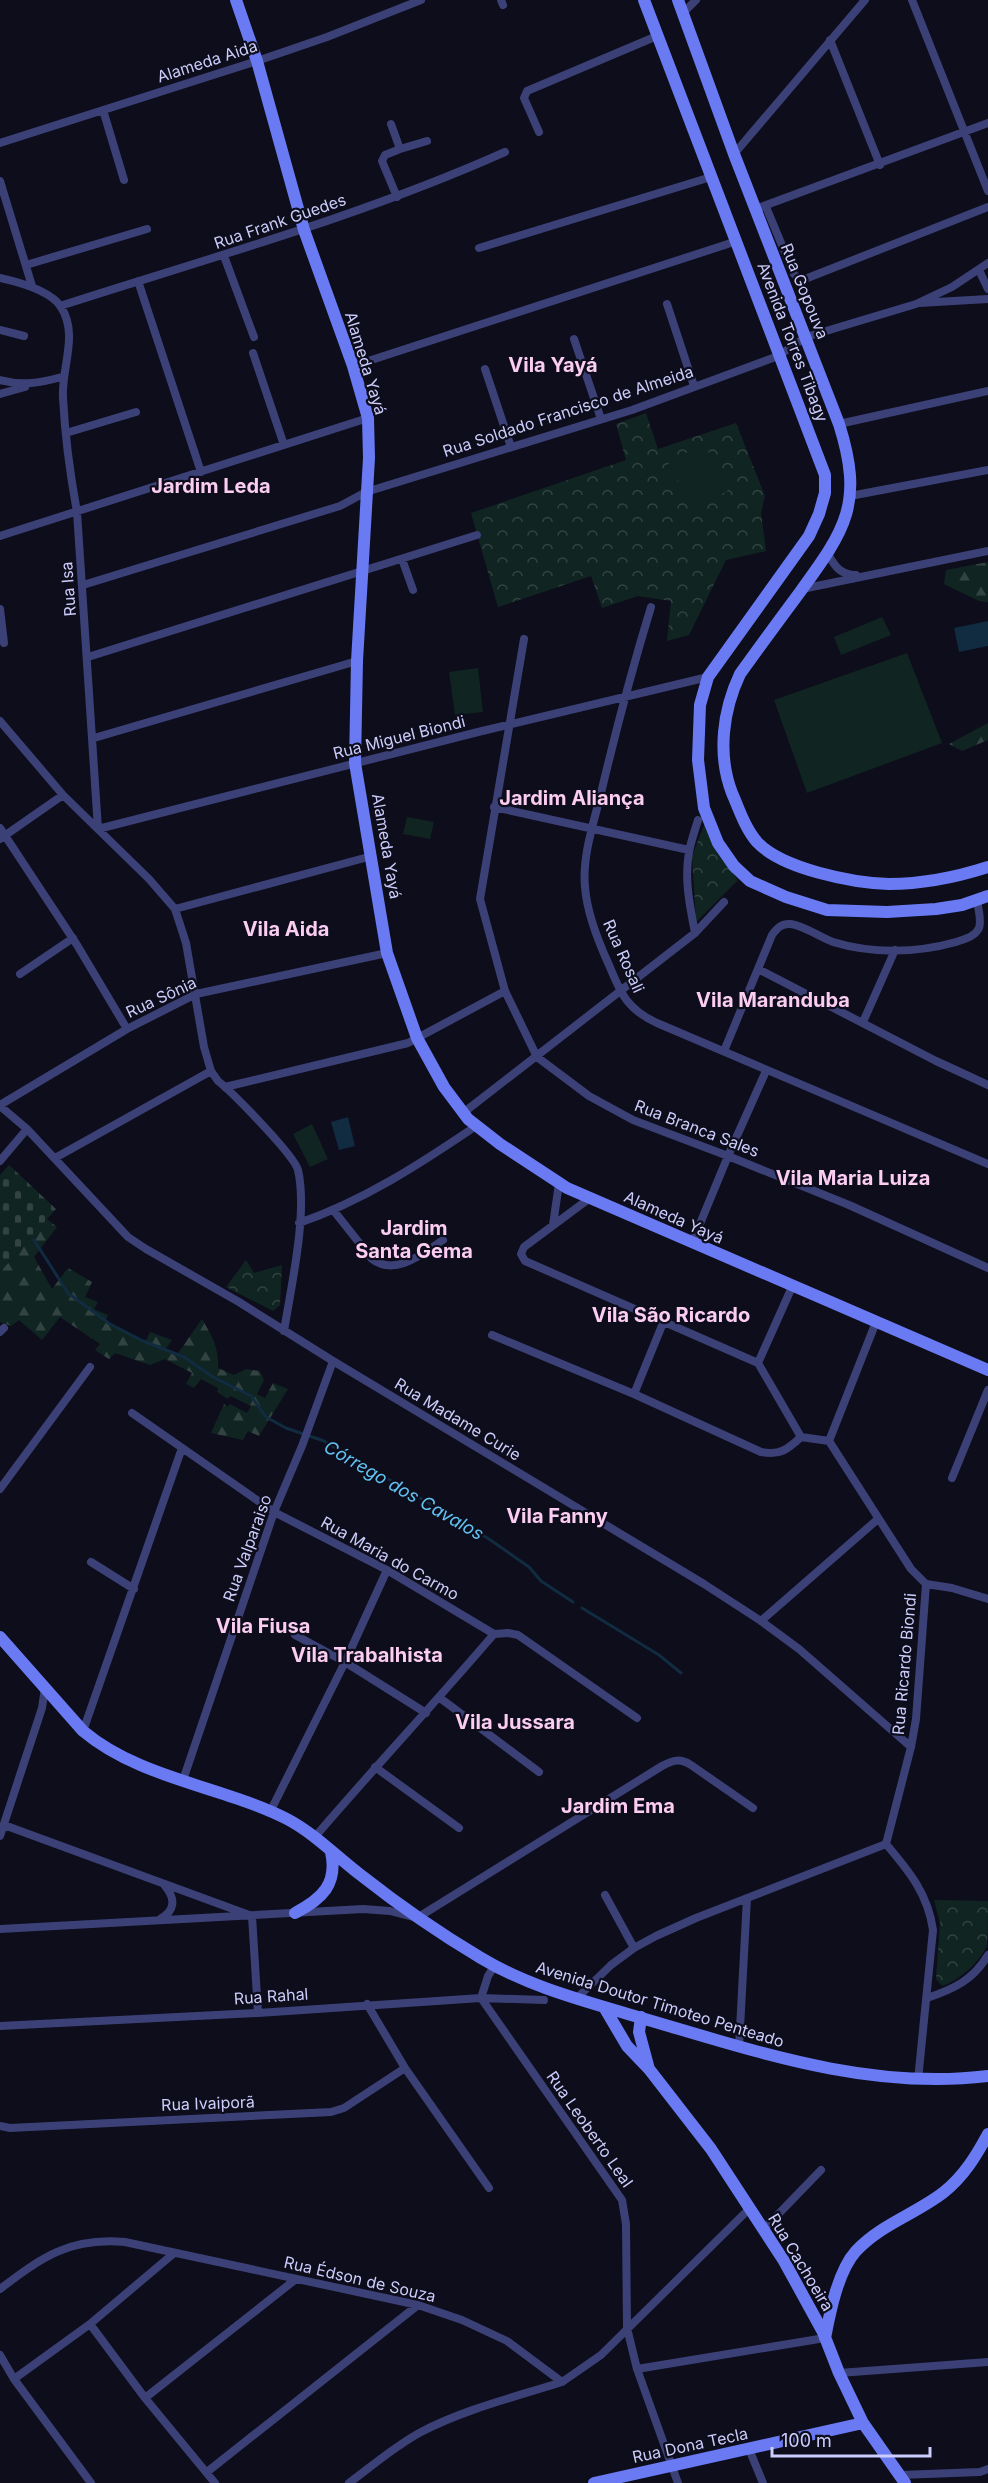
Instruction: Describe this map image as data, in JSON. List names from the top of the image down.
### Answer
{
  "streets": {
    "main road": [
      "Rua Gopouva",
      "Avenida Torres Tibagy",
      "Alameda Yayá",
      "Avenida Doutor Timoteo Penteado",
      "Rua Cachoeira",
      "Rua Dona Tecla"
    ],
    "street": [
      "Alameda Aida",
      "Rua Frank Guedes",
      "Rua Soldado Francisco de Almeida",
      "Rua Isa",
      "Rua Miguel Biondi",
      "Rua Rosali",
      "Rua Sônia",
      "Rua Branca Sales",
      "Rua Madame Curie",
      "Rua Valparaiso",
      "Rua Maria do Carmo",
      "Rua Ricardo Biondi",
      "Rua Rahal",
      "Rua Ivaiporã",
      "Rua Leoberto Leal",
      "Rua Édson de Souza"
    ]
  },
  "crossings": [
    ["Alameda Aida", "Alameda Yayá"],
    ["Rua Frank Guedes", "Alameda Yayá"],
    ["Rua Frank Guedes", "Rua Isa"],
    ["Rua Gopouva", "Rua Soldado Francisco de Almeida"],
    ["Avenida Torres Tibagy", "Rua Soldado Francisco de Almeida"],
    ["Avenida Torres Tibagy", "Rua Miguel Biondi"],
    ["Alameda Yayá", "Rua Soldado Francisco de Almeida"],
    ["Alameda Yayá", "Rua Miguel Biondi"],
    ["Alameda Yayá", "Rua Sônia"],
    ["Rua Soldado Francisco de Almeida", "Rua Isa"],
    ["Rua Isa", "Rua Miguel Biondi"],
    ["Rua Miguel Biondi", "Rua Rosali"],
    ["Rua Sônia", "Rua Madame Curie"],
    ["Rua Madame Curie", "Rua Valparaiso"],
    ["Rua Madame Curie", "Rua Ricardo Biondi"],
    ["Rua Valparaiso", "Rua Maria do Carmo"],
    ["Rua Valparaiso", "Avenida Doutor Timoteo Penteado"],
    ["Rua Rahal", "Rua Leoberto Leal"],
    ["Avenida Doutor Timoteo Penteado", "Rua Cachoeira"],
    ["Rua Leoberto Leal", "Rua Dona Tecla"],
    ["Rua Cachoeira", "Rua Dona Tecla"]
  ],
  "districts": [
    "Vila Yayá",
    "Jardim Leda",
    "Jardim Aliança",
    "Vila Aida",
    "Vila Maranduba",
    "Vila Maria Luiza",
    "Jardim Santa Gema",
    "Vila São Ricardo",
    "Vila Fanny",
    "Vila Fiusa",
    "Vila Trabalhista",
    "Vila Jussara",
    "Jardim Ema"
  ],
  "water": ["Córrego dos Cavalos"],
  "scale_bar": "100 m"
}
